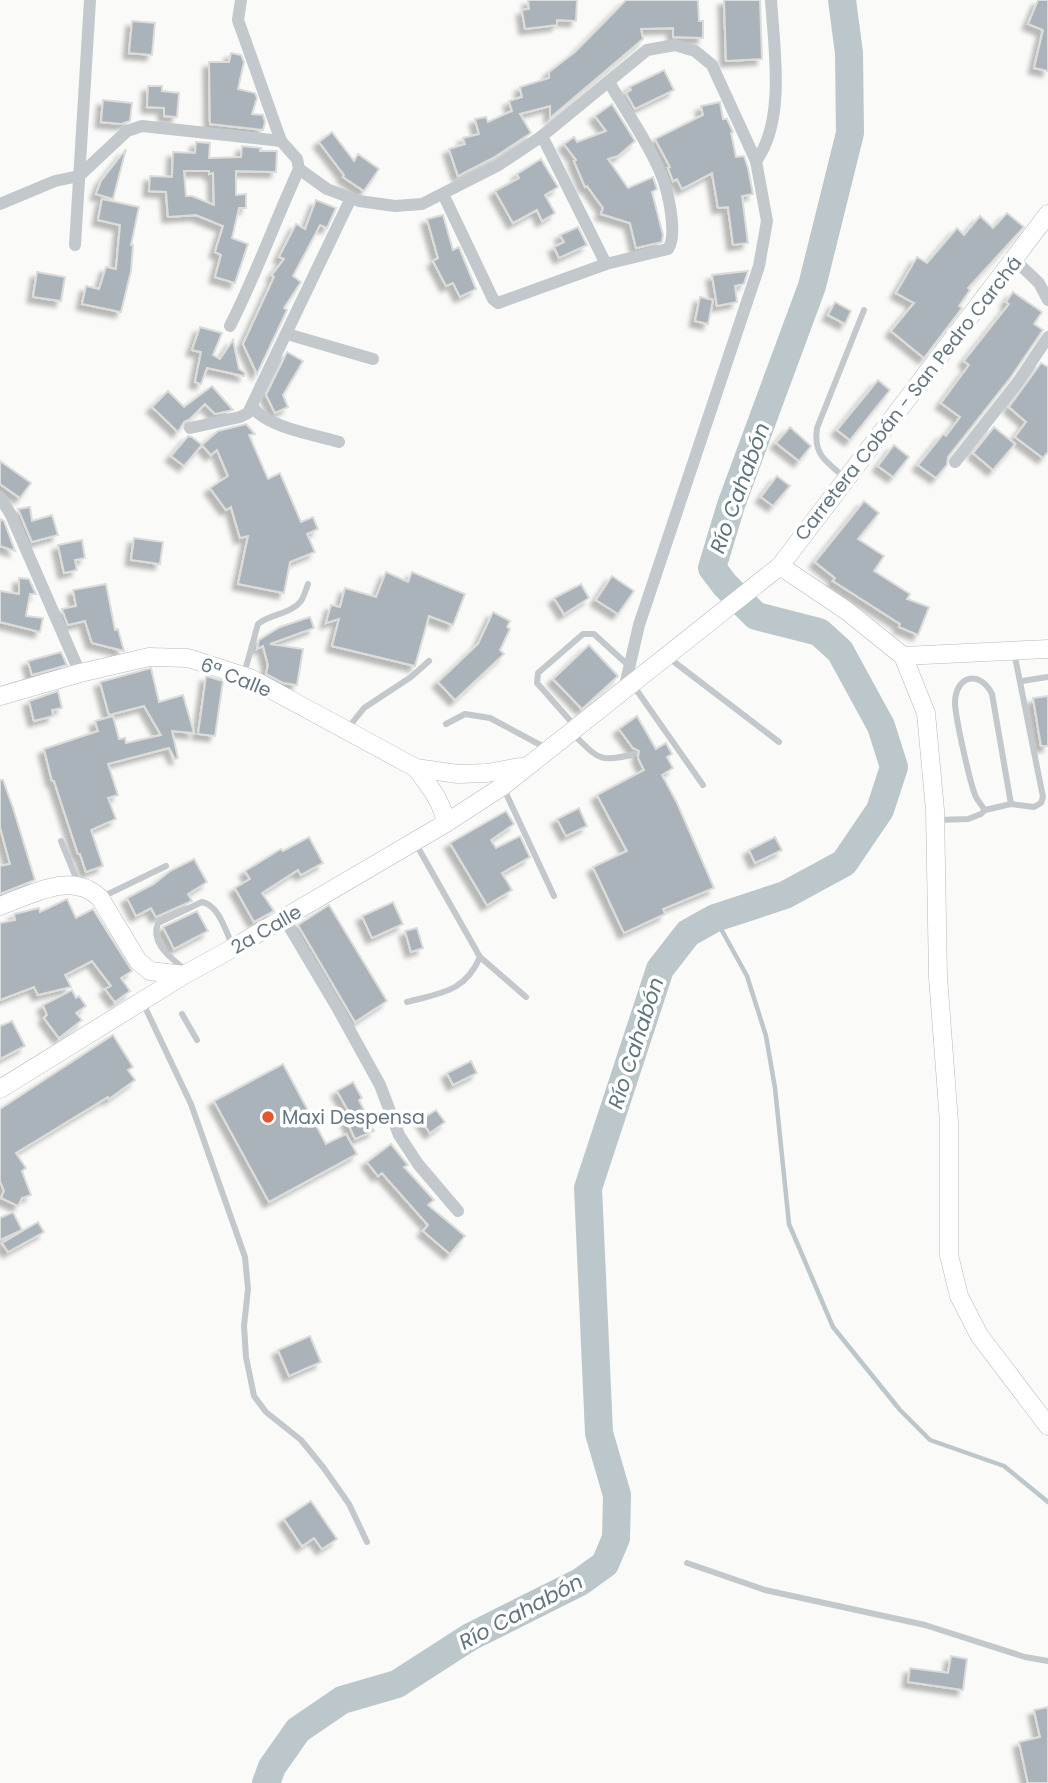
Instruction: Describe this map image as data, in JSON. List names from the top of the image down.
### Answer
{
  "streets": {
    "main road": ["Carretera Cobán - San Pedro Carchá", "6ª Calle", "2a Calle"]
  },
  "crossings": [
    ["Carretera Cobán - San Pedro Carchá", "2a Calle"],
    ["6ª Calle", "2a Calle"]
  ],
  "water": ["Río Cahabón"],
  "places": ["Maxi Despensa"]
}
